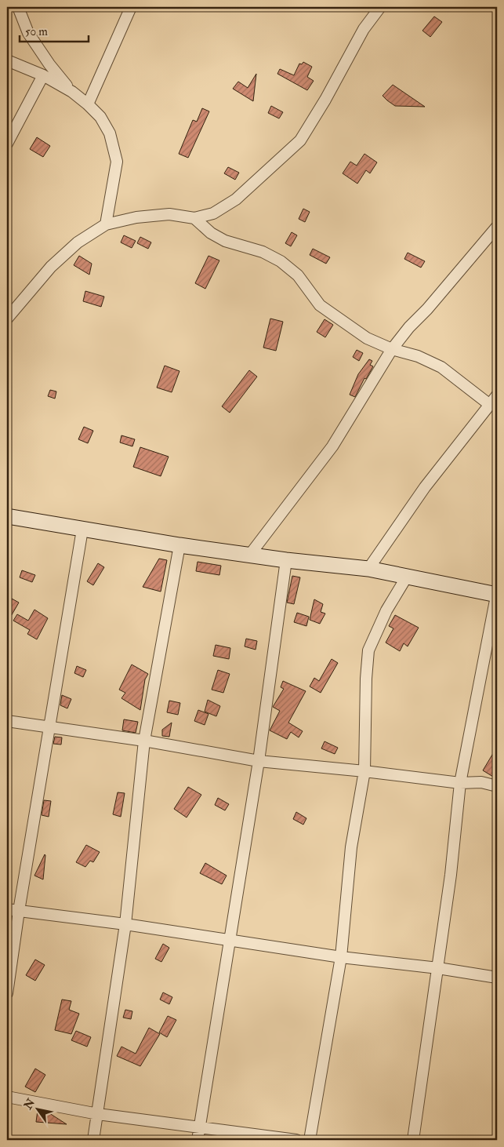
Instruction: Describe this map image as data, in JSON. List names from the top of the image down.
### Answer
{
  "scale_bar": "50 m",
  "north": "top left"
}
